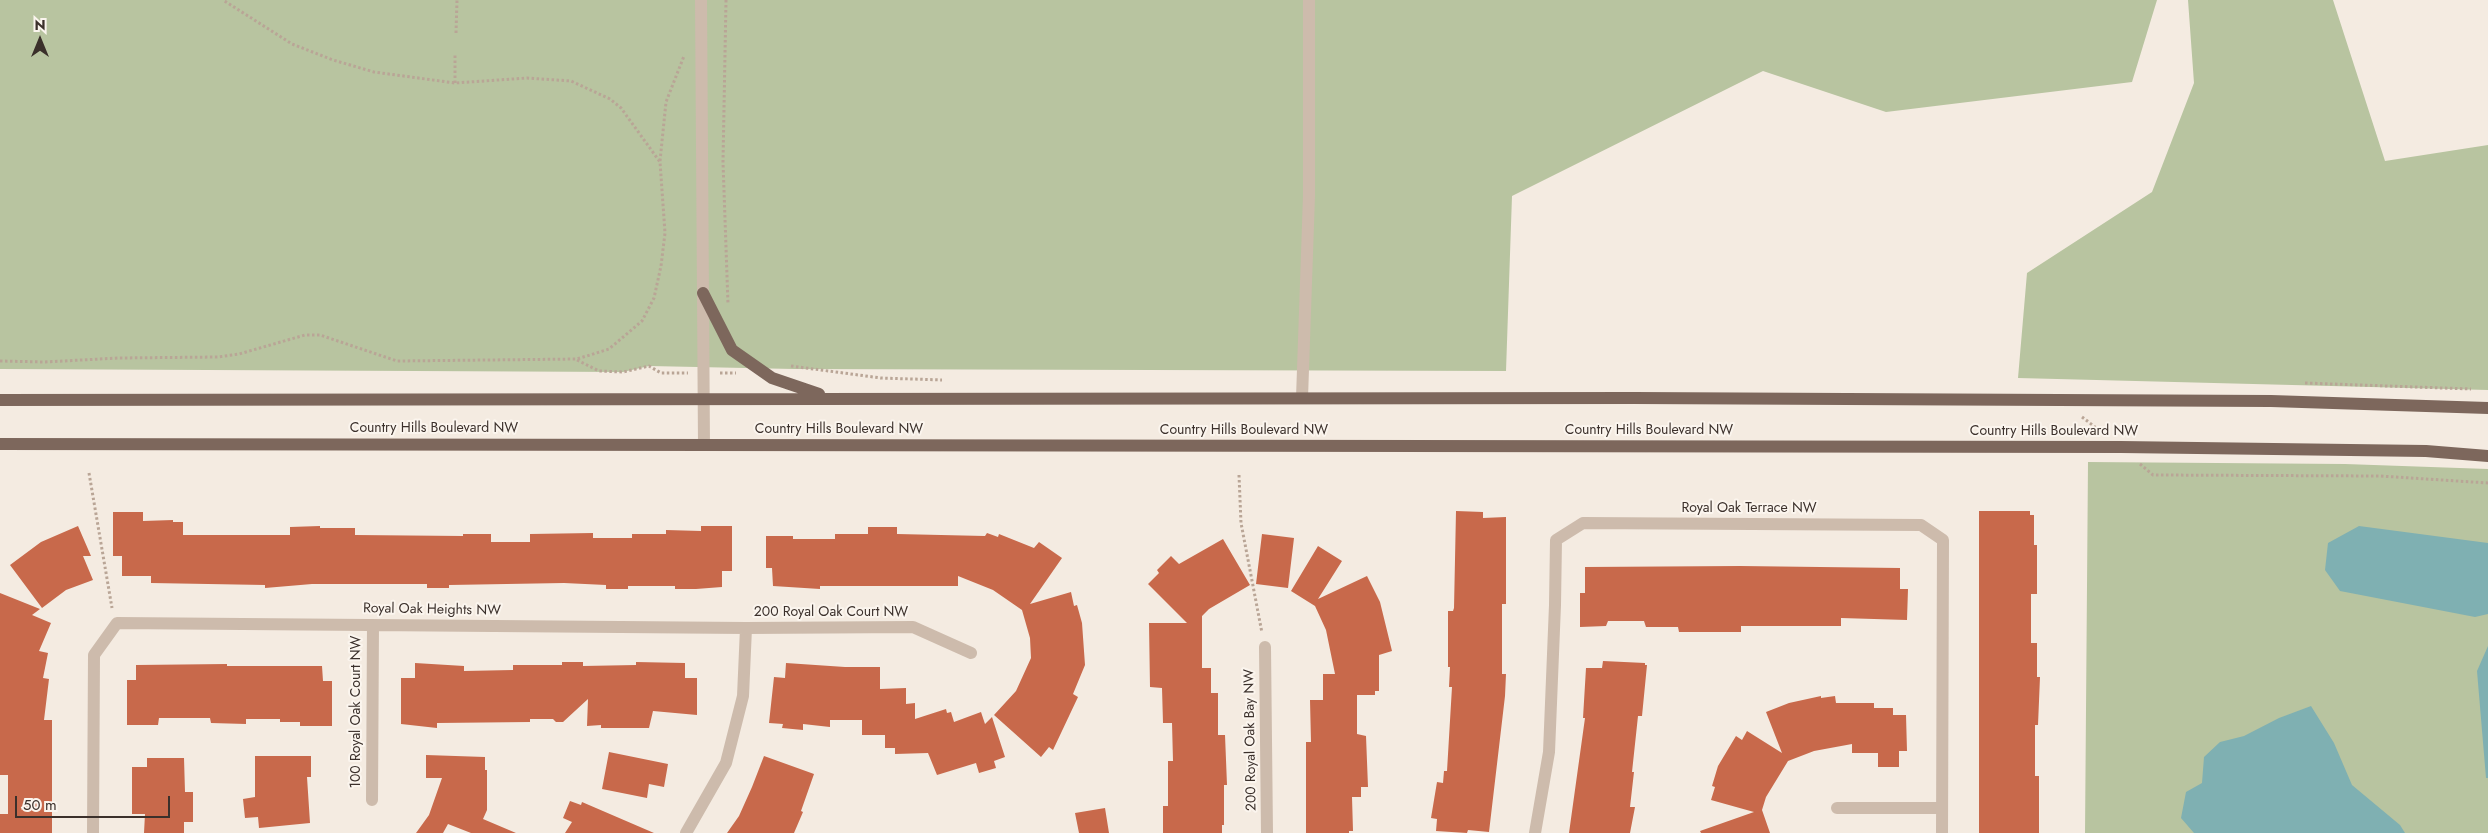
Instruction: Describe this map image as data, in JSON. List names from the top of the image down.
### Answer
{
  "streets": {
    "main road": ["Country Hills Boulevard NW"],
    "street": [
      "Royal Oak Terrace NW",
      "Royal Oak Heights NW",
      "200 Royal Oak Court NW",
      "100 Royal Oak Court NW",
      "200 Royal Oak Bay NW"
    ]
  },
  "crossings": [
    ["Royal Oak Heights NW", "200 Royal Oak Court NW"],
    ["Royal Oak Heights NW", "100 Royal Oak Court NW"]
  ],
  "scale_bar": "50 m",
  "north": "top"
}
